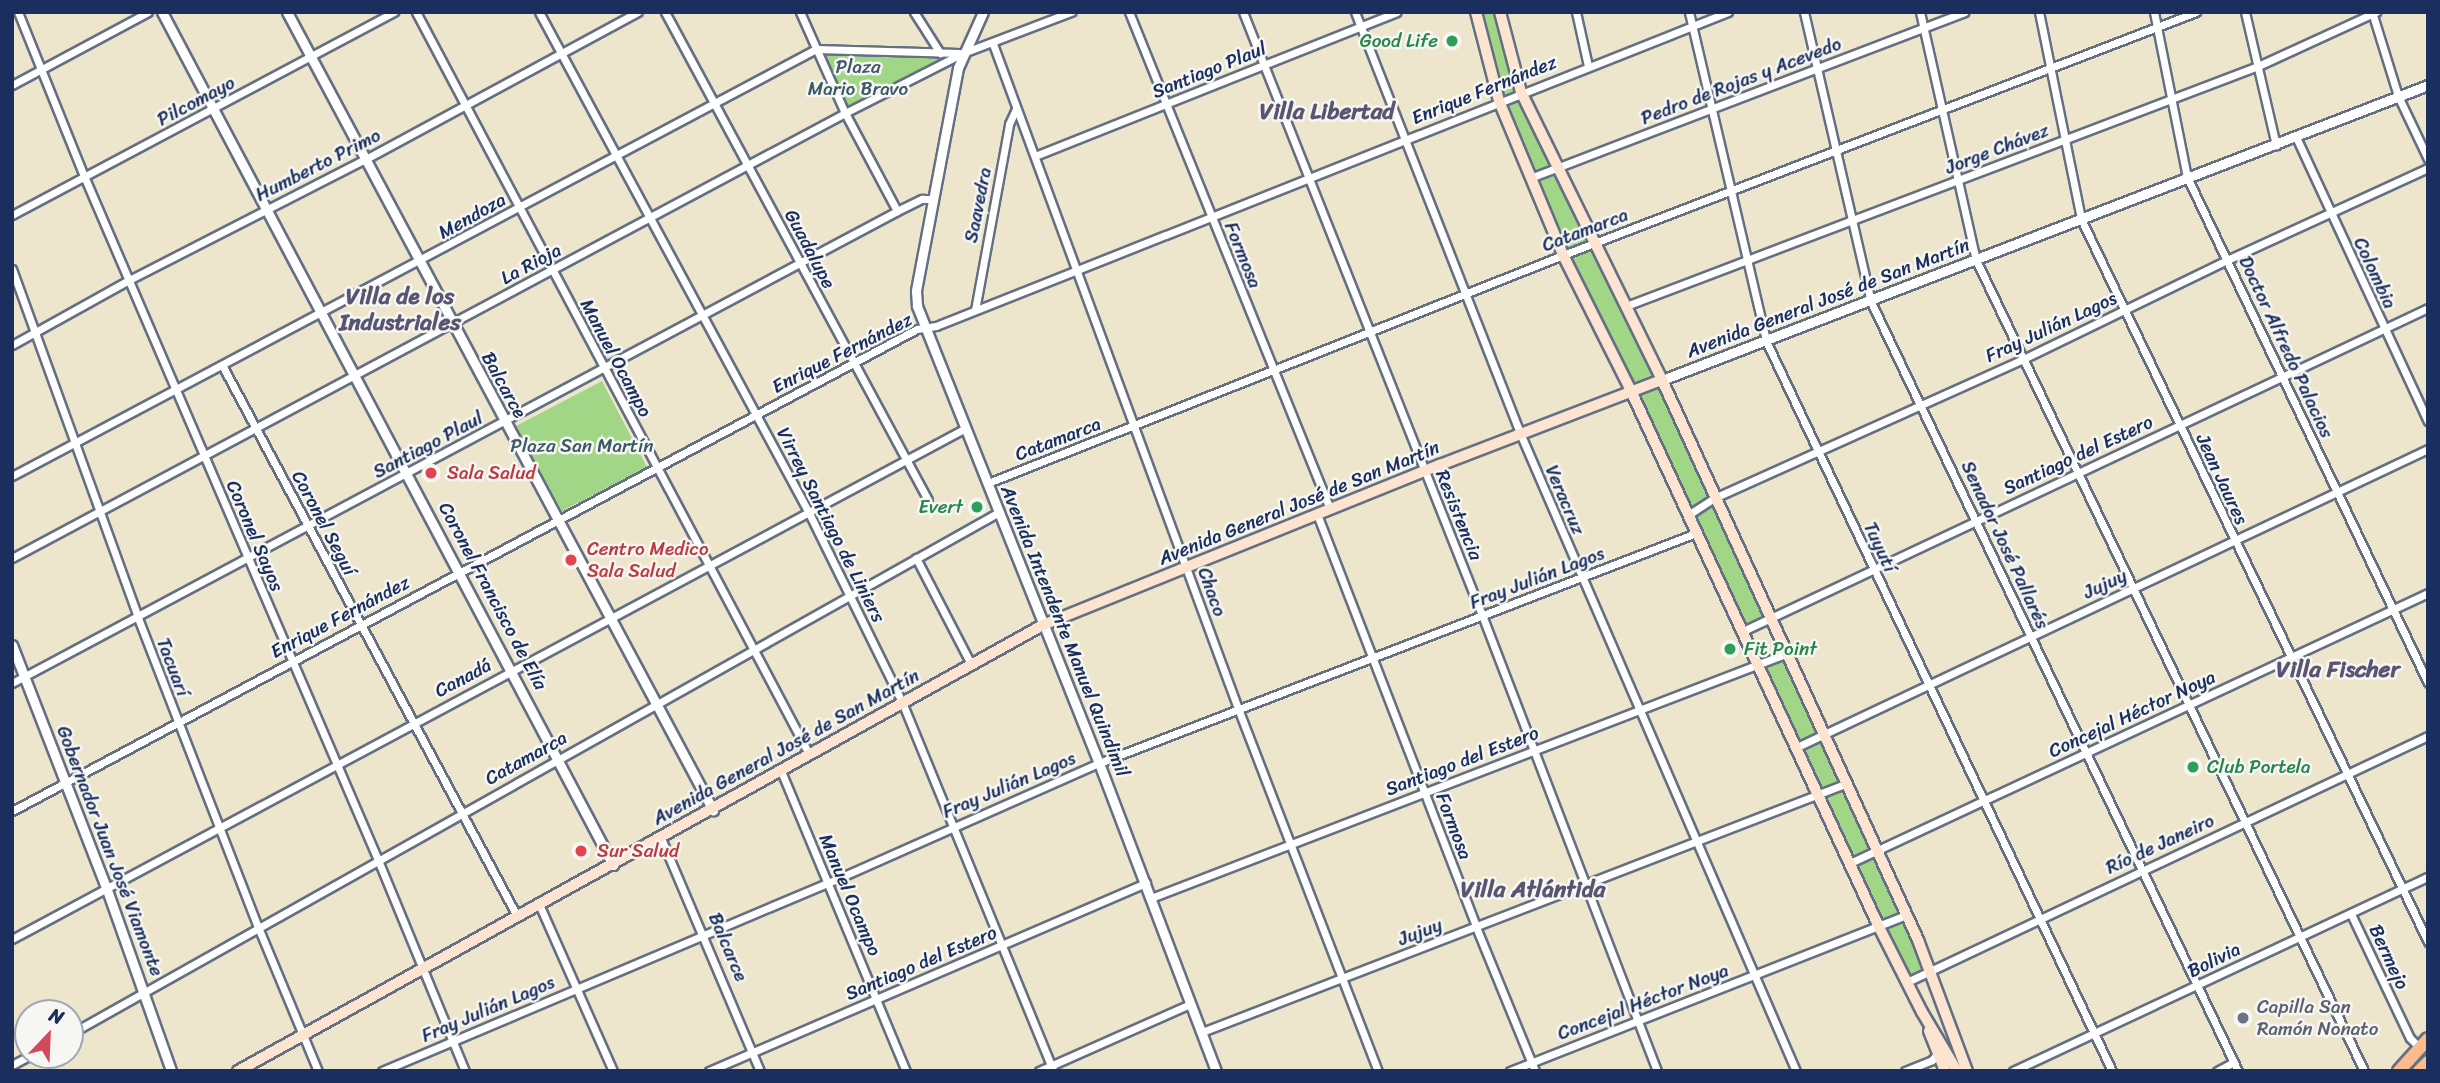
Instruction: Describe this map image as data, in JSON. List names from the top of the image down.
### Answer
{
  "streets": {
    "main road": ["Avenida General José de San Martín"],
    "street": [
      "Santiago Plaul",
      "Pedro de Rojas y Acevedo",
      "Enrique Fernández",
      "Pilcomayo",
      "Jorge Chávez",
      "Humberto Primo",
      "Saavedra",
      "Mendoza",
      "Catamarca",
      "Guadalupe",
      "Formosa",
      "La Rioja",
      "Colombia",
      "Fray Julián Lagos",
      "Doctor Alfredo Palacios",
      "Manuel Ocampo",
      "Balcarce",
      "Santiago del Estero",
      "Jean Jaures",
      "Veracruz",
      "Resistencia",
      "Coronel Seguí",
      "Virrey Santiago de Liniers",
      "Coronel Sayos",
      "Senador José Pallarés",
      "Tuyutí",
      "Jujuy",
      "Chaco",
      "Coronel Francisco de Elía",
      "Avenida Intendente Manuel Quindimil",
      "Tacuarí",
      "Canadá",
      "Concejal Héctor Noya",
      "Río de Janeiro",
      "Gobernador Juan José Viamonte",
      "Bermejo",
      "Bolivia"
    ]
  },
  "crossings": [
    ["Santiago Plaul", "Guadalupe"],
    ["Santiago Plaul", "Formosa"],
    ["Santiago Plaul", "Manuel Ocampo"],
    ["Santiago Plaul", "Balcarce"],
    ["Santiago Plaul", "Veracruz"],
    ["Santiago Plaul", "Resistencia"],
    ["Santiago Plaul", "Coronel Seguí"],
    ["Santiago Plaul", "Virrey Santiago de Liniers"],
    ["Santiago Plaul", "Coronel Sayos"],
    ["Santiago Plaul", "Chaco"],
    ["Santiago Plaul", "Coronel Francisco de Elía"],
    ["Santiago Plaul", "Avenida Intendente Manuel Quindimil"],
    ["Santiago Plaul", "Tacuarí"],
    ["Santiago Plaul", "Gobernador Juan José Viamonte"],
    ["Pedro de Rojas y Acevedo", "Senador José Pallarés"],
    ["Pedro de Rojas y Acevedo", "Tuyutí"],
    ["Enrique Fernández", "Saavedra"],
    ["Enrique Fernández", "Guadalupe"],
    ["Enrique Fernández", "Formosa"],
    ["Enrique Fernández", "Manuel Ocampo"],
    ["Enrique Fernández", "Balcarce"],
    ["Enrique Fernández", "Veracruz"],
    ["Enrique Fernández", "Resistencia"],
    ["Enrique Fernández", "Coronel Seguí"],
    ["Enrique Fernández", "Virrey Santiago de Liniers"],
    ["Enrique Fernández", "Coronel Sayos"],
    ["Enrique Fernández", "Tuyutí"],
    ["Enrique Fernández", "Chaco"],
    ["Enrique Fernández", "Coronel Francisco de Elía"],
    ["Enrique Fernández", "Avenida Intendente Manuel Quindimil"],
    ["Enrique Fernández", "Tacuarí"],
    ["Enrique Fernández", "Gobernador Juan José Viamonte"],
    ["Pilcomayo", "Balcarce"],
    ["Pilcomayo", "Coronel Sayos"],
    ["Pilcomayo", "Coronel Francisco de Elía"],
    ["Jorge Chávez", "Doctor Alfredo Palacios"],
    ["Jorge Chávez", "Jean Jaures"],
    ["Jorge Chávez", "Senador José Pallarés"],
    ["Jorge Chávez", "Tuyutí"],
    ["Humberto Primo", "Manuel Ocampo"],
    ["Humberto Primo", "Balcarce"],
    ["Humberto Primo", "Virrey Santiago de Liniers"],
    ["Humberto Primo", "Coronel Sayos"],
    ["Humberto Primo", "Coronel Francisco de Elía"],
    ["Humberto Primo", "Tacuarí"],
    ["Saavedra", "Chaco"],
    ["Mendoza", "Guadalupe"],
    ["Mendoza", "Manuel Ocampo"],
    ["Mendoza", "Balcarce"],
    ["Mendoza", "Coronel Seguí"],
    ["Mendoza", "Virrey Santiago de Liniers"],
    ["Mendoza", "Coronel Sayos"],
    ["Mendoza", "Coronel Francisco de Elía"],
    ["Mendoza", "Tacuarí"],
    ["Catamarca", "Formosa"],
    ["Catamarca", "Doctor Alfredo Palacios"],
    ["Catamarca", "Manuel Ocampo"],
    ["Catamarca", "Balcarce"],
    ["Catamarca", "Jean Jaures"],
    ["Catamarca", "Veracruz"],
    ["Catamarca", "Resistencia"],
    ["Catamarca", "Coronel Seguí"],
    ["Catamarca", "Virrey Santiago de Liniers"],
    ["Catamarca", "Coronel Sayos"],
    ["Catamarca", "Senador José Pallarés"],
    ["Catamarca", "Tuyutí"],
    ["Catamarca", "Chaco"],
    ["Catamarca", "Coronel Francisco de Elía"],
    ["Catamarca", "Avenida Intendente Manuel Quindimil"],
    ["Catamarca", "Tacuarí"],
    ["Catamarca", "Gobernador Juan José Viamonte"],
    ["Guadalupe", "La Rioja"],
    ["Guadalupe", "Canadá"],
    ["Formosa", "Avenida General José de San Martín"],
    ["Formosa", "Fray Julián Lagos"],
    ["Formosa", "Santiago del Estero"],
    ["Formosa", "Jujuy"],
    ["Formosa", "Concejal Héctor Noya"],
    ["La Rioja", "Manuel Ocampo"],
    ["La Rioja", "Balcarce"],
    ["La Rioja", "Coronel Seguí"],
    ["La Rioja", "Virrey Santiago de Liniers"],
    ["La Rioja", "Coronel Sayos"],
    ["La Rioja", "Chaco"],
    ["La Rioja", "Coronel Francisco de Elía"],
    ["La Rioja", "Avenida Intendente Manuel Quindimil"],
    ["La Rioja", "Tacuarí"],
    ["Colombia", "Avenida General José de San Martín"],
    ["Colombia", "Fray Julián Lagos"],
    ["Colombia", "Santiago del Estero"],
    ["Avenida General José de San Martín", "Doctor Alfredo Palacios"],
    ["Avenida General José de San Martín", "Manuel Ocampo"],
    ["Avenida General José de San Martín", "Balcarce"],
    ["Avenida General José de San Martín", "Jean Jaures"],
    ["Avenida General José de San Martín", "Veracruz"],
    ["Avenida General José de San Martín", "Resistencia"],
    ["Avenida General José de San Martín", "Coronel Seguí"],
    ["Avenida General José de San Martín", "Virrey Santiago de Liniers"],
    ["Avenida General José de San Martín", "Coronel Sayos"],
    ["Avenida General José de San Martín", "Senador José Pallarés"],
    ["Avenida General José de San Martín", "Tuyutí"],
    ["Avenida General José de San Martín", "Chaco"],
    ["Avenida General José de San Martín", "Coronel Francisco de Elía"],
    ["Avenida General José de San Martín", "Avenida Intendente Manuel Quindimil"],
    ["Avenida General José de San Martín", "Tacuarí"],
    ["Fray Julián Lagos", "Doctor Alfredo Palacios"],
    ["Fray Julián Lagos", "Manuel Ocampo"],
    ["Fray Julián Lagos", "Balcarce"],
    ["Fray Julián Lagos", "Jean Jaures"],
    ["Fray Julián Lagos", "Veracruz"],
    ["Fray Julián Lagos", "Resistencia"],
    ["Fray Julián Lagos", "Virrey Santiago de Liniers"],
    ["Fray Julián Lagos", "Coronel Sayos"],
    ["Fray Julián Lagos", "Senador José Pallarés"],
    ["Fray Julián Lagos", "Tuyutí"],
    ["Fray Julián Lagos", "Chaco"],
    ["Fray Julián Lagos", "Avenida Intendente Manuel Quindimil"],
    ["Doctor Alfredo Palacios", "Santiago del Estero"],
    ["Doctor Alfredo Palacios", "Jujuy"],
    ["Doctor Alfredo Palacios", "Concejal Héctor Noya"],
    ["Manuel Ocampo", "Santiago del Estero"],
    ["Manuel Ocampo", "Canadá"],
    ["Balcarce", "Santiago del Estero"],
    ["Balcarce", "Canadá"],
    ["Santiago del Estero", "Jean Jaures"],
    ["Santiago del Estero", "Veracruz"],
    ["Santiago del Estero", "Resistencia"],
    ["Santiago del Estero", "Virrey Santiago de Liniers"],
    ["Santiago del Estero", "Senador José Pallarés"],
    ["Santiago del Estero", "Tuyutí"],
    ["Santiago del Estero", "Chaco"],
    ["Santiago del Estero", "Avenida Intendente Manuel Quindimil"],
    ["Jean Jaures", "Jujuy"],
    ["Jean Jaures", "Concejal Héctor Noya"],
    ["Jean Jaures", "Río de Janeiro"],
    ["Jean Jaures", "Bolivia"],
    ["Veracruz", "Jujuy"],
    ["Veracruz", "Concejal Héctor Noya"],
    ["Resistencia", "Jujuy"],
    ["Resistencia", "Concejal Héctor Noya"],
    ["Coronel Seguí", "Canadá"],
    ["Virrey Santiago de Liniers", "Canadá"],
    ["Coronel Sayos", "Canadá"],
    ["Senador José Pallarés", "Jujuy"],
    ["Senador José Pallarés", "Concejal Héctor Noya"],
    ["Senador José Pallarés", "Río de Janeiro"],
    ["Senador José Pallarés", "Bolivia"],
    ["Tuyutí", "Jujuy"],
    ["Tuyutí", "Concejal Héctor Noya"],
    ["Tuyutí", "Río de Janeiro"],
    ["Tuyutí", "Bolivia"],
    ["Jujuy", "Chaco"],
    ["Jujuy", "Avenida Intendente Manuel Quindimil"],
    ["Coronel Francisco de Elía", "Canadá"],
    ["Avenida Intendente Manuel Quindimil", "Canadá"],
    ["Tacuarí", "Canadá"],
    ["Canadá", "Gobernador Juan José Viamonte"],
    ["Bermejo", "Bolivia"]
  ],
  "districts": [
    "Villa Libertad",
    "Villa de los Industriales",
    "Villa Fischer",
    "Villa Atlántida"
  ],
  "parks": ["Plaza Mario Bravo", "Plaza San Martín"],
  "places": [
    "Good Life",
    "Sala Salud",
    "Evert",
    "Centro Medico Sala Salud",
    "Fit Point",
    "Club Portela",
    "Sur Salud",
    "Capilla San Ramón Nonato"
  ],
  "north": "top right"
}
